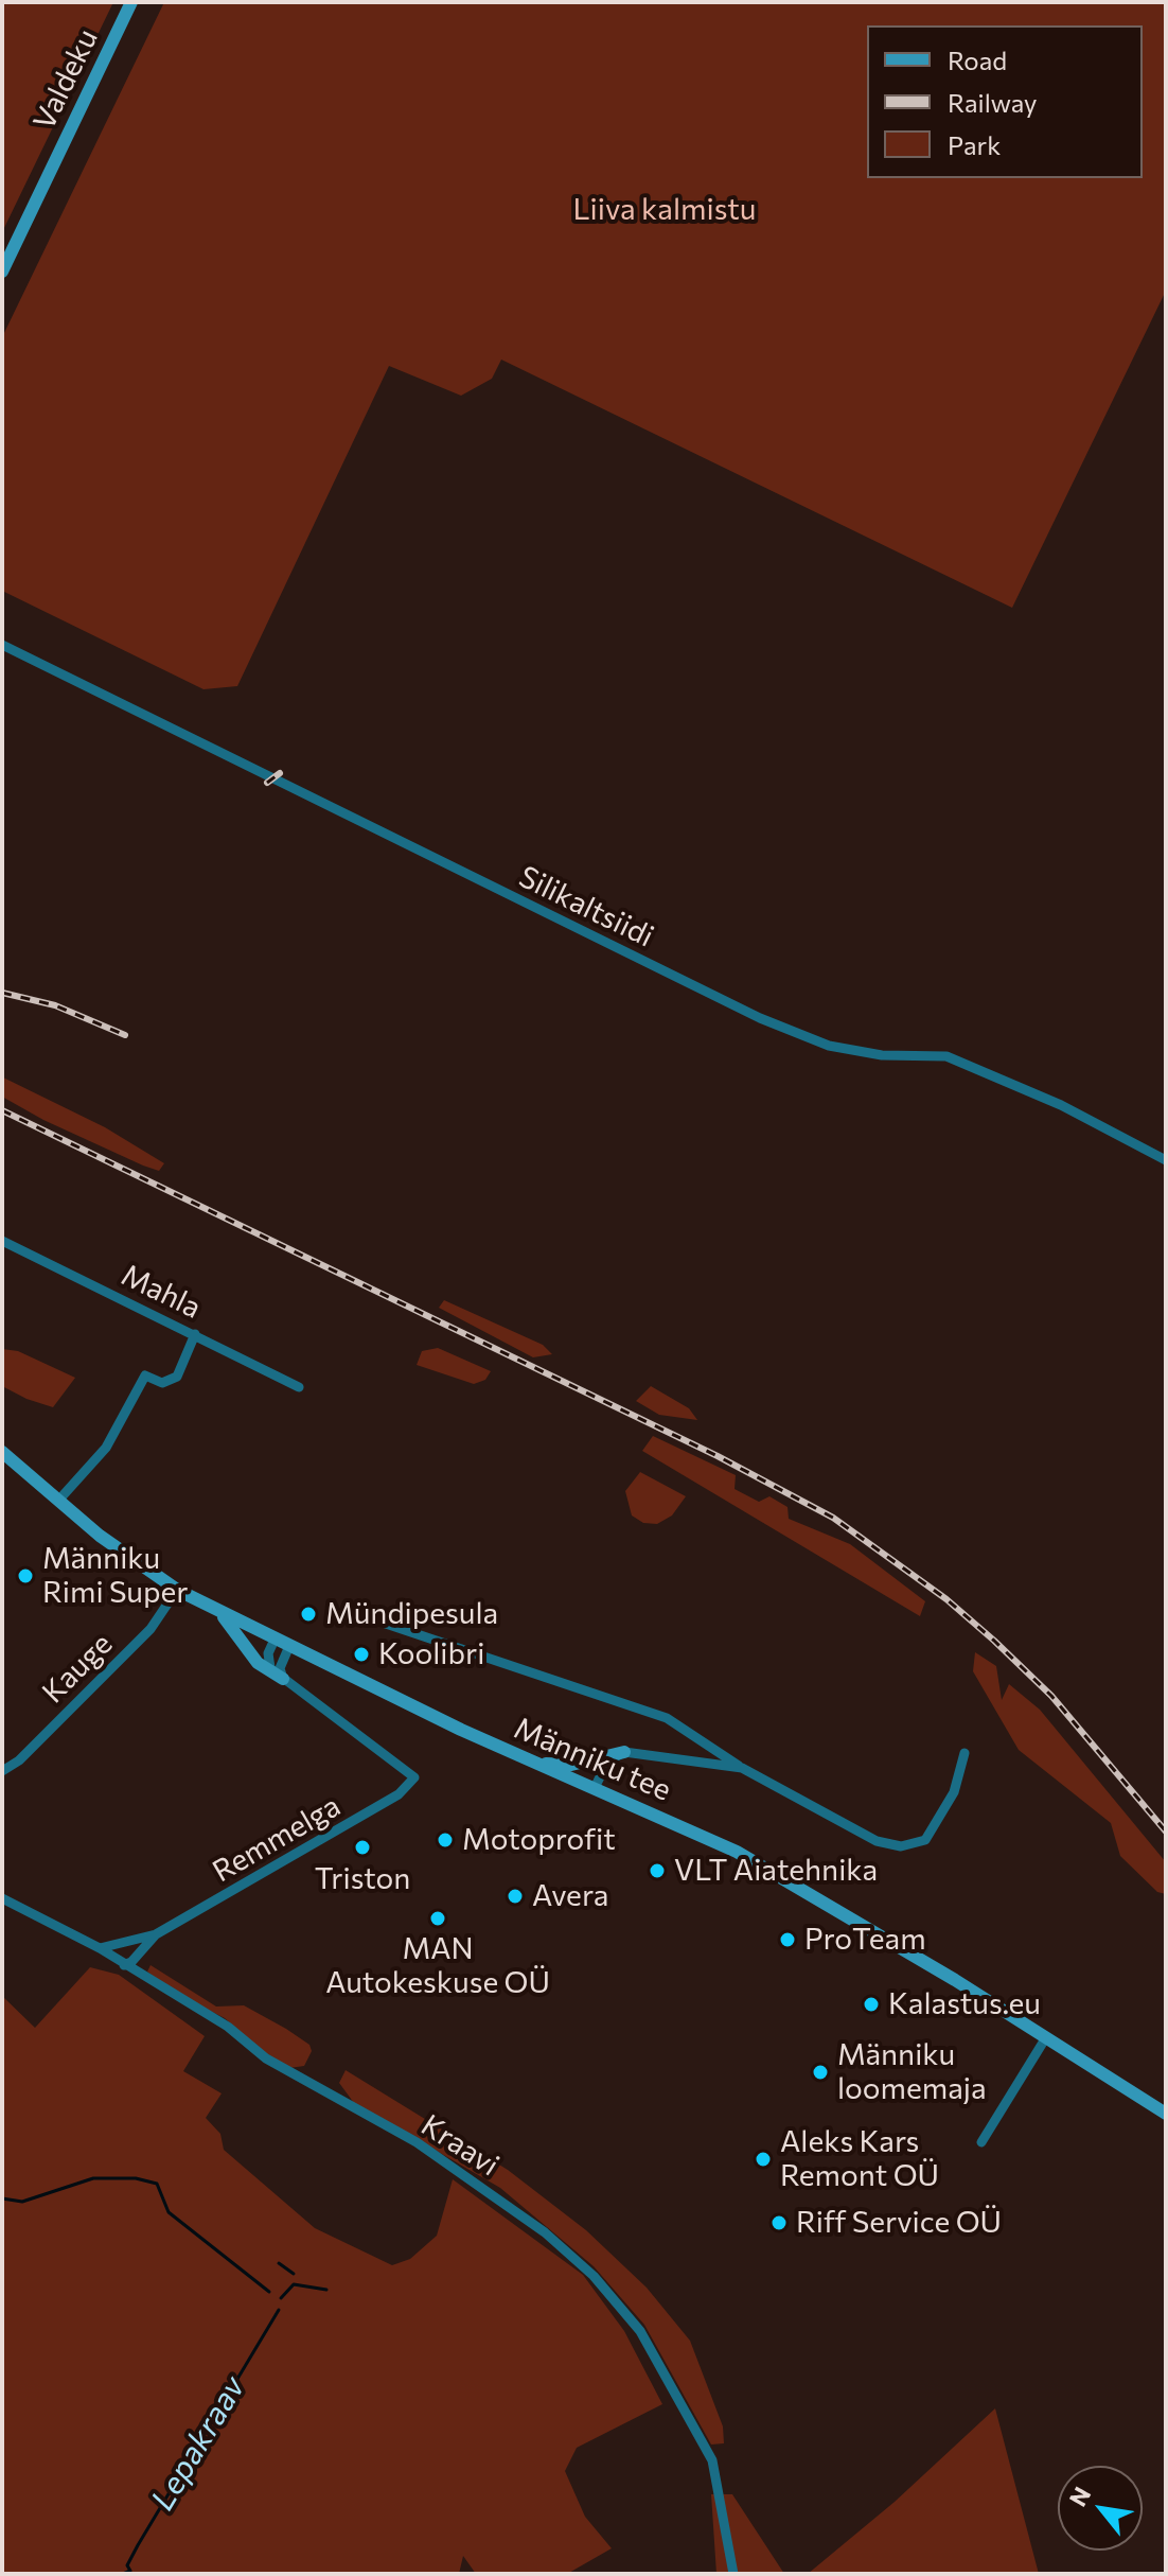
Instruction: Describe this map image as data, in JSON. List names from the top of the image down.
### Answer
{
  "streets": {
    "street": [
      "Valdeku",
      "Silikaltsiidi",
      "Mahla",
      "Kauge",
      "Männiku tee",
      "Remmelga",
      "Kraavi"
    ]
  },
  "crossings": [
    ["Kauge", "Männiku tee"],
    ["Remmelga", "Kraavi"]
  ],
  "water": ["Lepakraav"],
  "parks": ["Liiva kalmistu"],
  "places": [
    "Männiku Rimi Super",
    "Mündipesula",
    "Koolibri",
    "Motoprofit",
    "Triston",
    "VLT Aiatehnika",
    "Avera",
    "MAN Autokeskuse OÜ",
    "ProTeam",
    "Kalastus.eu",
    "Männiku loomemaja",
    "Aleks Kars Remont OÜ",
    "Riff Service OÜ"
  ],
  "legend": ["Road", "Railway", "Park"],
  "north": "top left"
}
